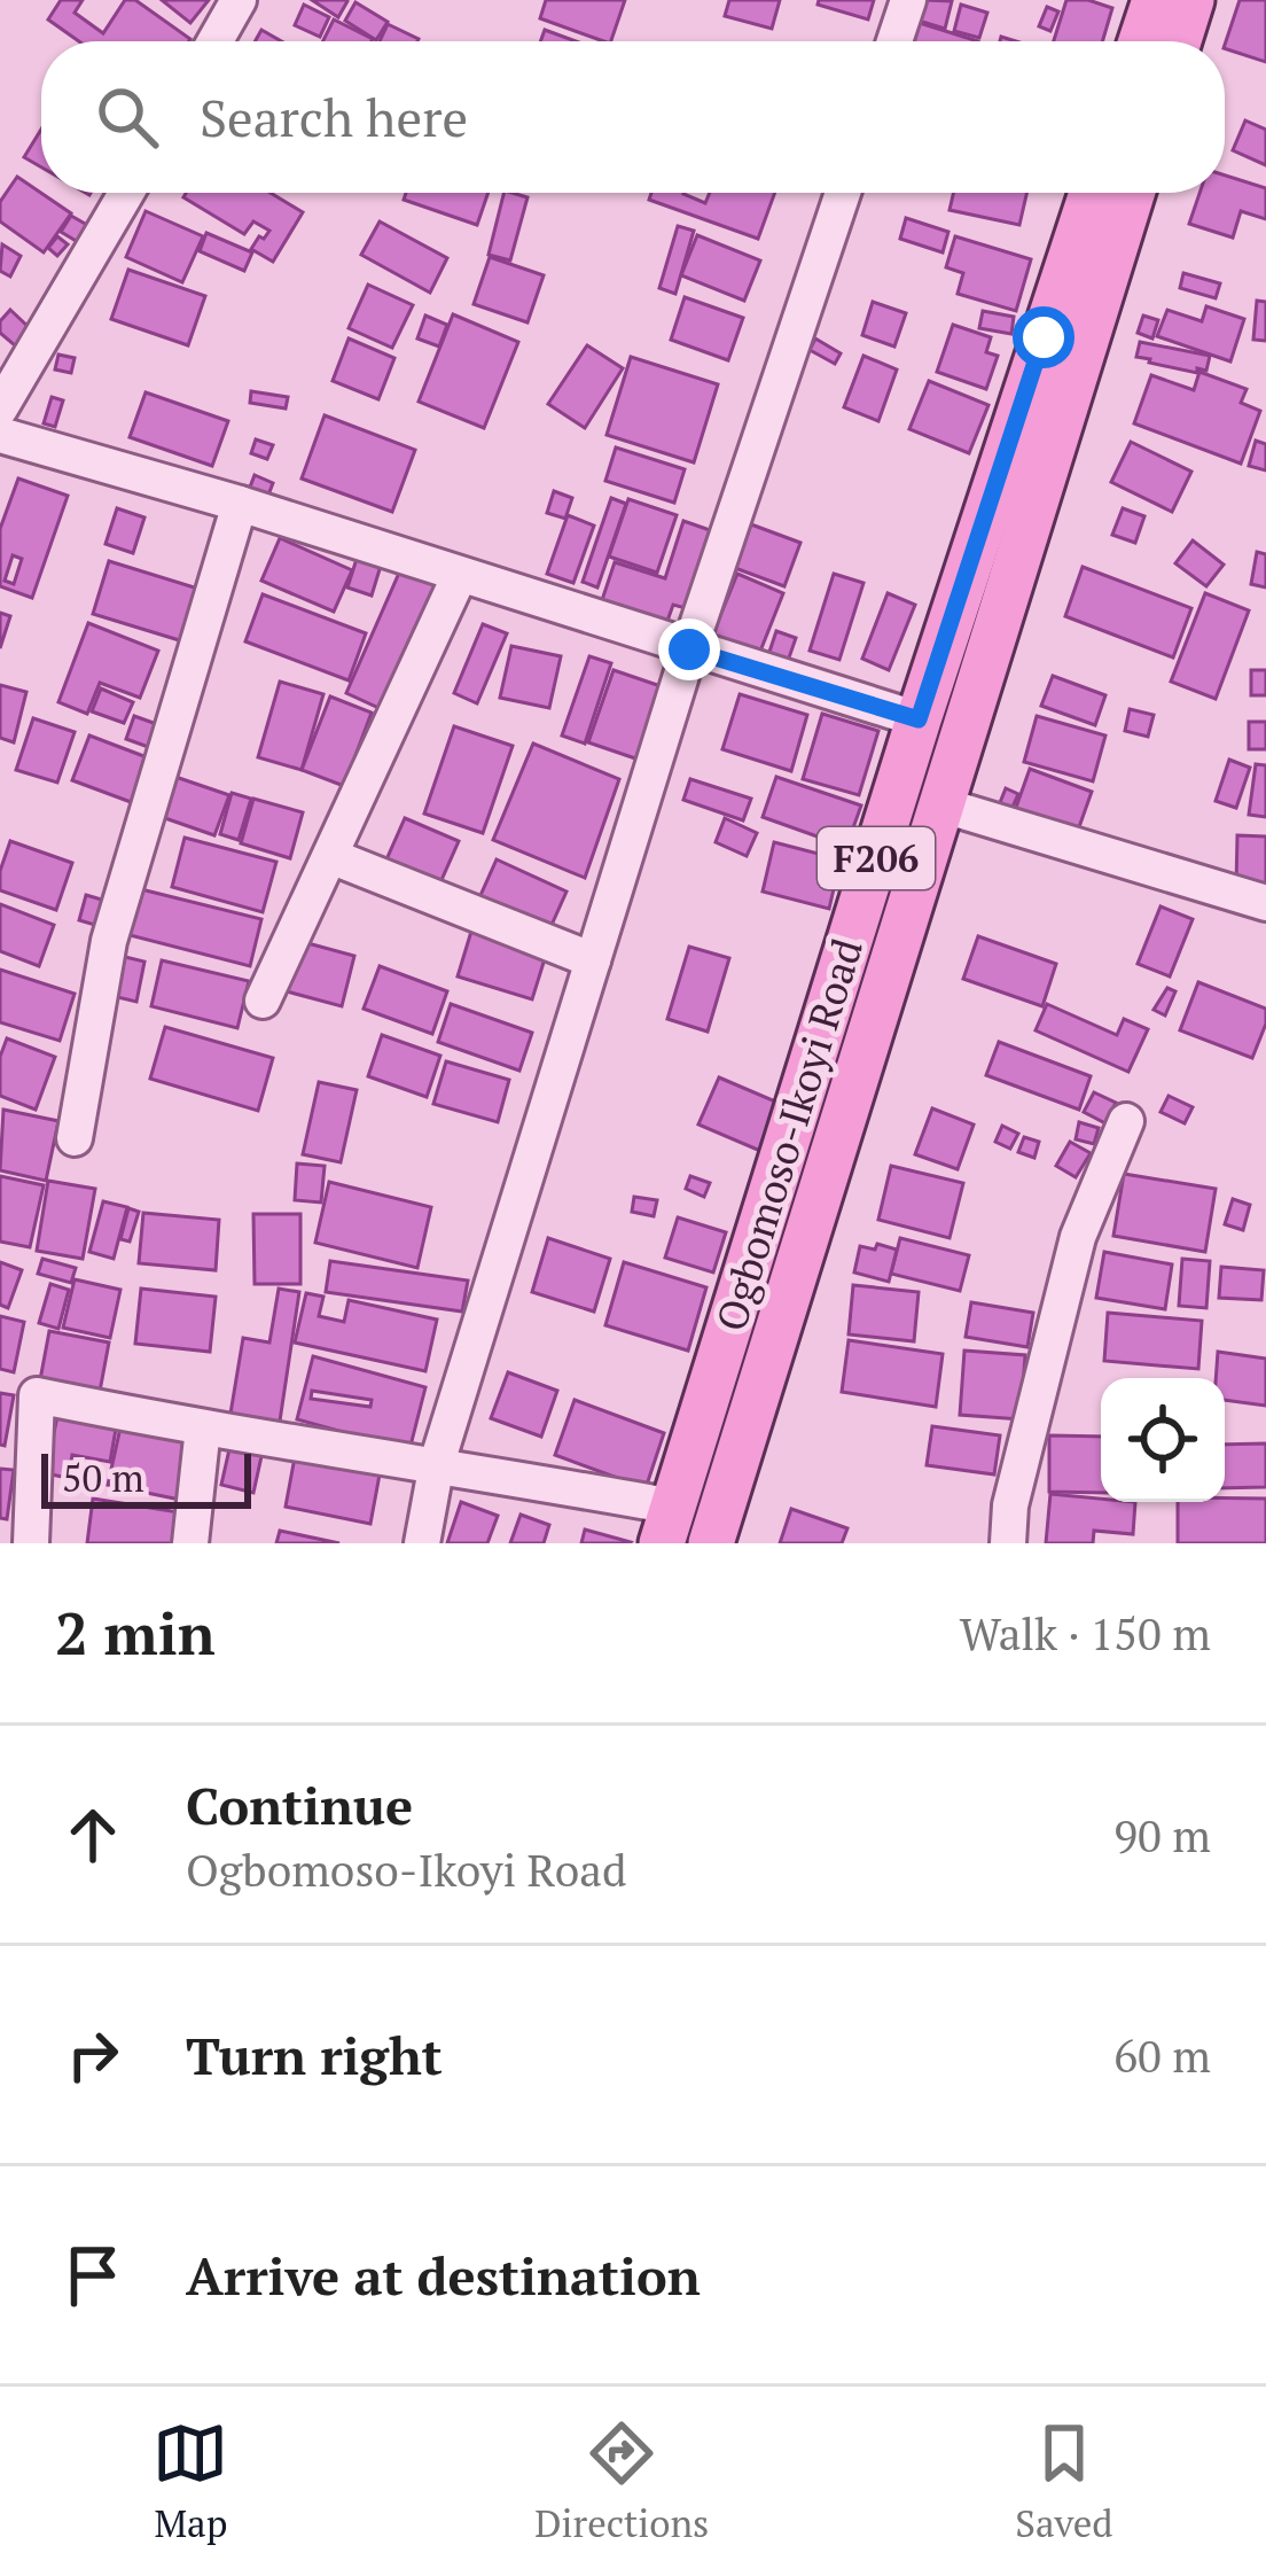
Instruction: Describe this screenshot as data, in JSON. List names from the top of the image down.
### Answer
{
  "streets": {
    "main road": ["F206", "Ogbomoso-Ikoyi Road"]
  },
  "scale_bar": "50 m",
  "page": {
    "search": "Search here",
    "scale": "50 m",
    "heading": ["2 min", "Walk · 150 m"],
    "list": [
      ["Continue", "Ogbomoso-Ikoyi Road", "90 m"],
      ["Turn right", "60 m"],
      "Arrive at destination"
    ],
    "nav": ["Map", "Directions", "Saved"]
  }
}
